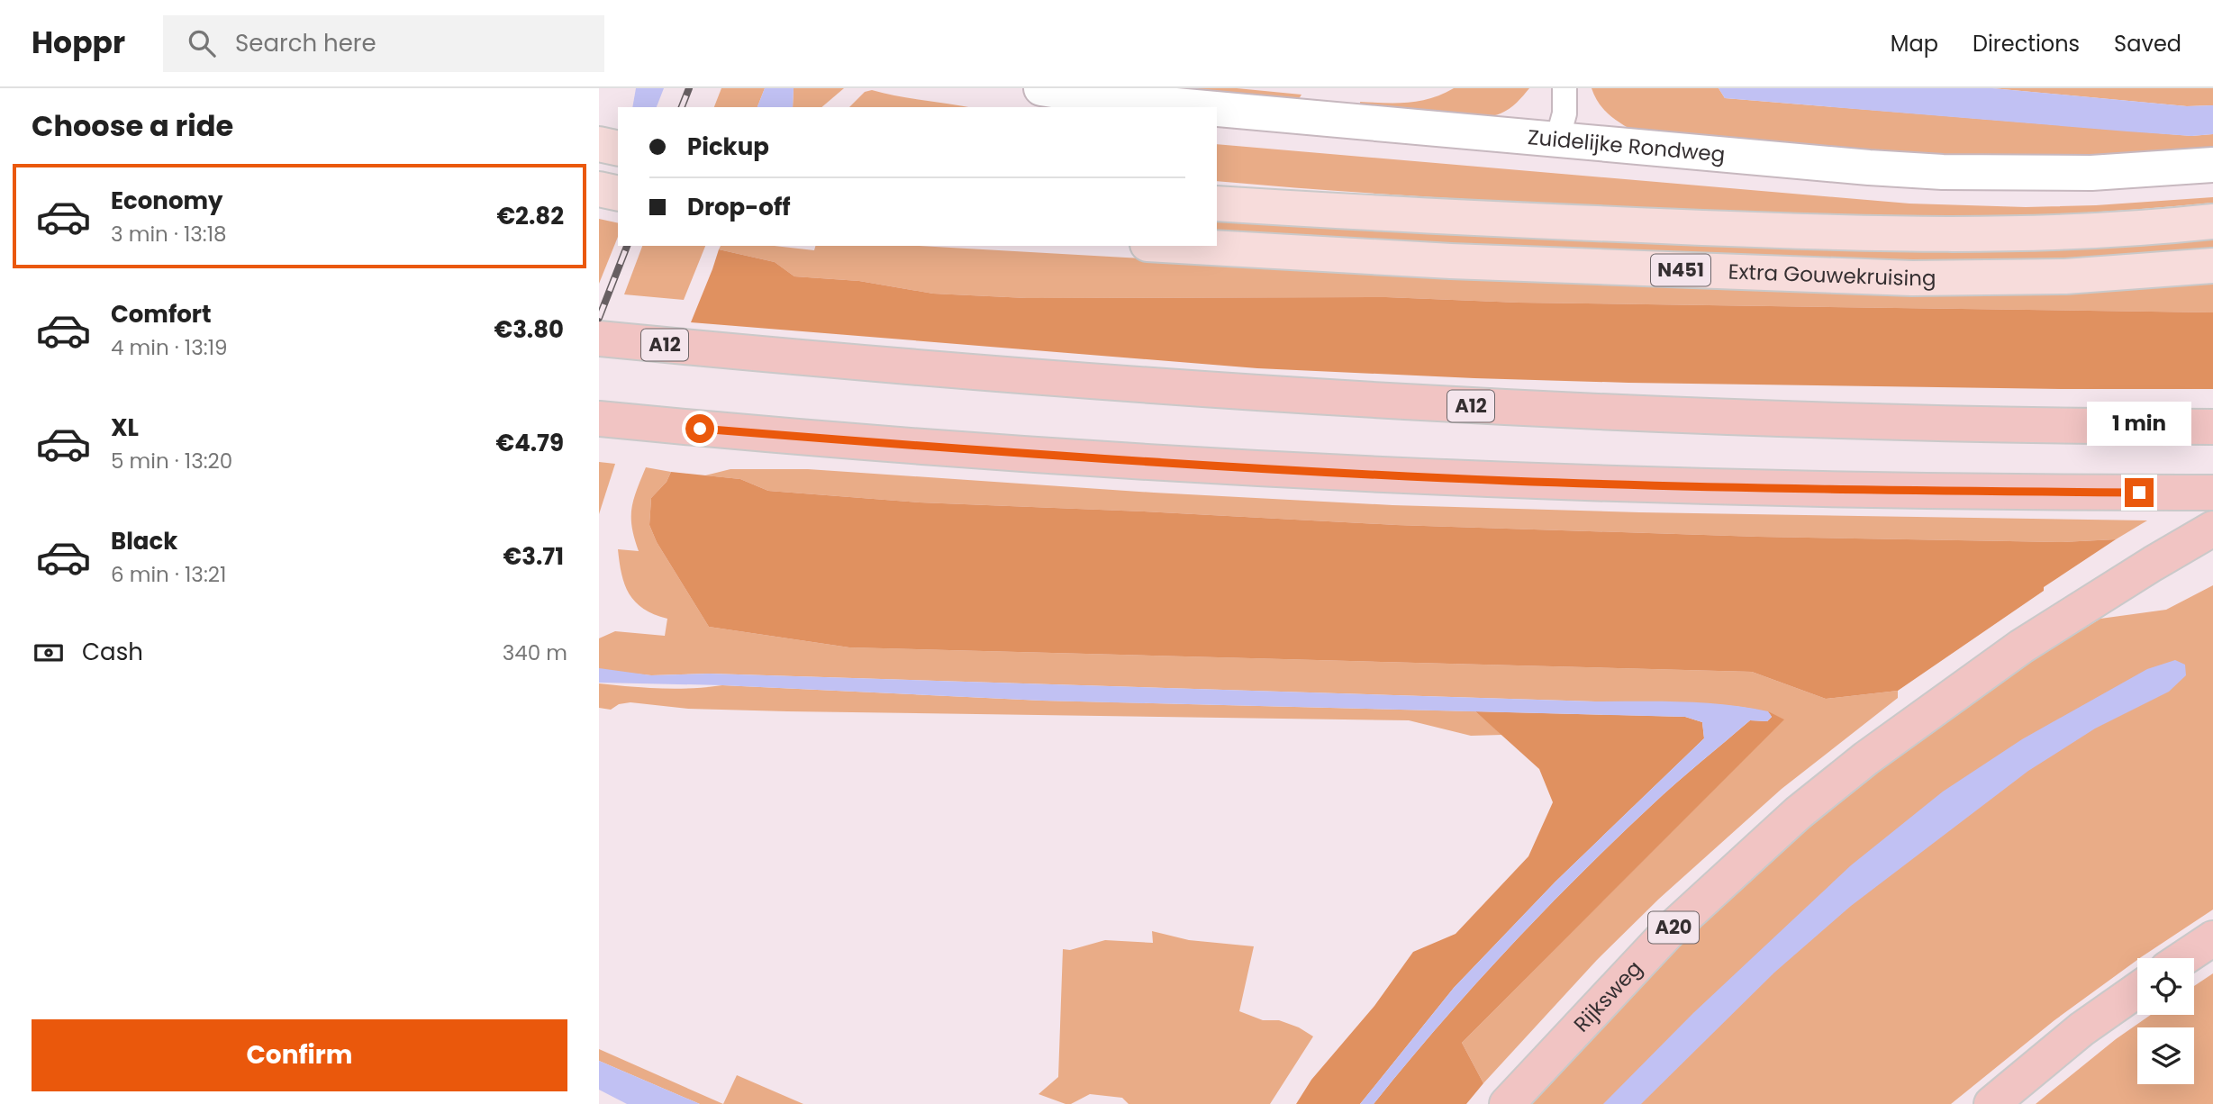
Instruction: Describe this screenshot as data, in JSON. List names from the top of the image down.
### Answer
{
  "streets": {
    "highway": ["A12", "A20", "Rijksweg"],
    "main road": ["Zuidelijke Rondweg", "N451", "Extra Gouwekruising"]
  },
  "page": {
    "header": "Hoppr",
    "search": "Search here",
    "nav": ["Map", "Directions", "Saved"],
    "heading": "Choose a ride",
    "banner": ["Pickup", "Drop-off"],
    "list": [
      {
        "name": "Economy",
        "note": "3 min · 13:18",
        "value": "€2.82"
      },
      {
        "name": "Comfort",
        "note": "4 min · 13:19",
        "value": "€3.80"
      },
      {
        "name": "XL",
        "note": "5 min · 13:20",
        "value": "€4.79"
      },
      {
        "name": "Black",
        "note": "6 min · 13:21",
        "value": "€3.71"
      }
    ],
    "bubble": "1 min",
    "pay": ["Cash", "340 m"],
    "buttons": "Confirm"
  }
}
